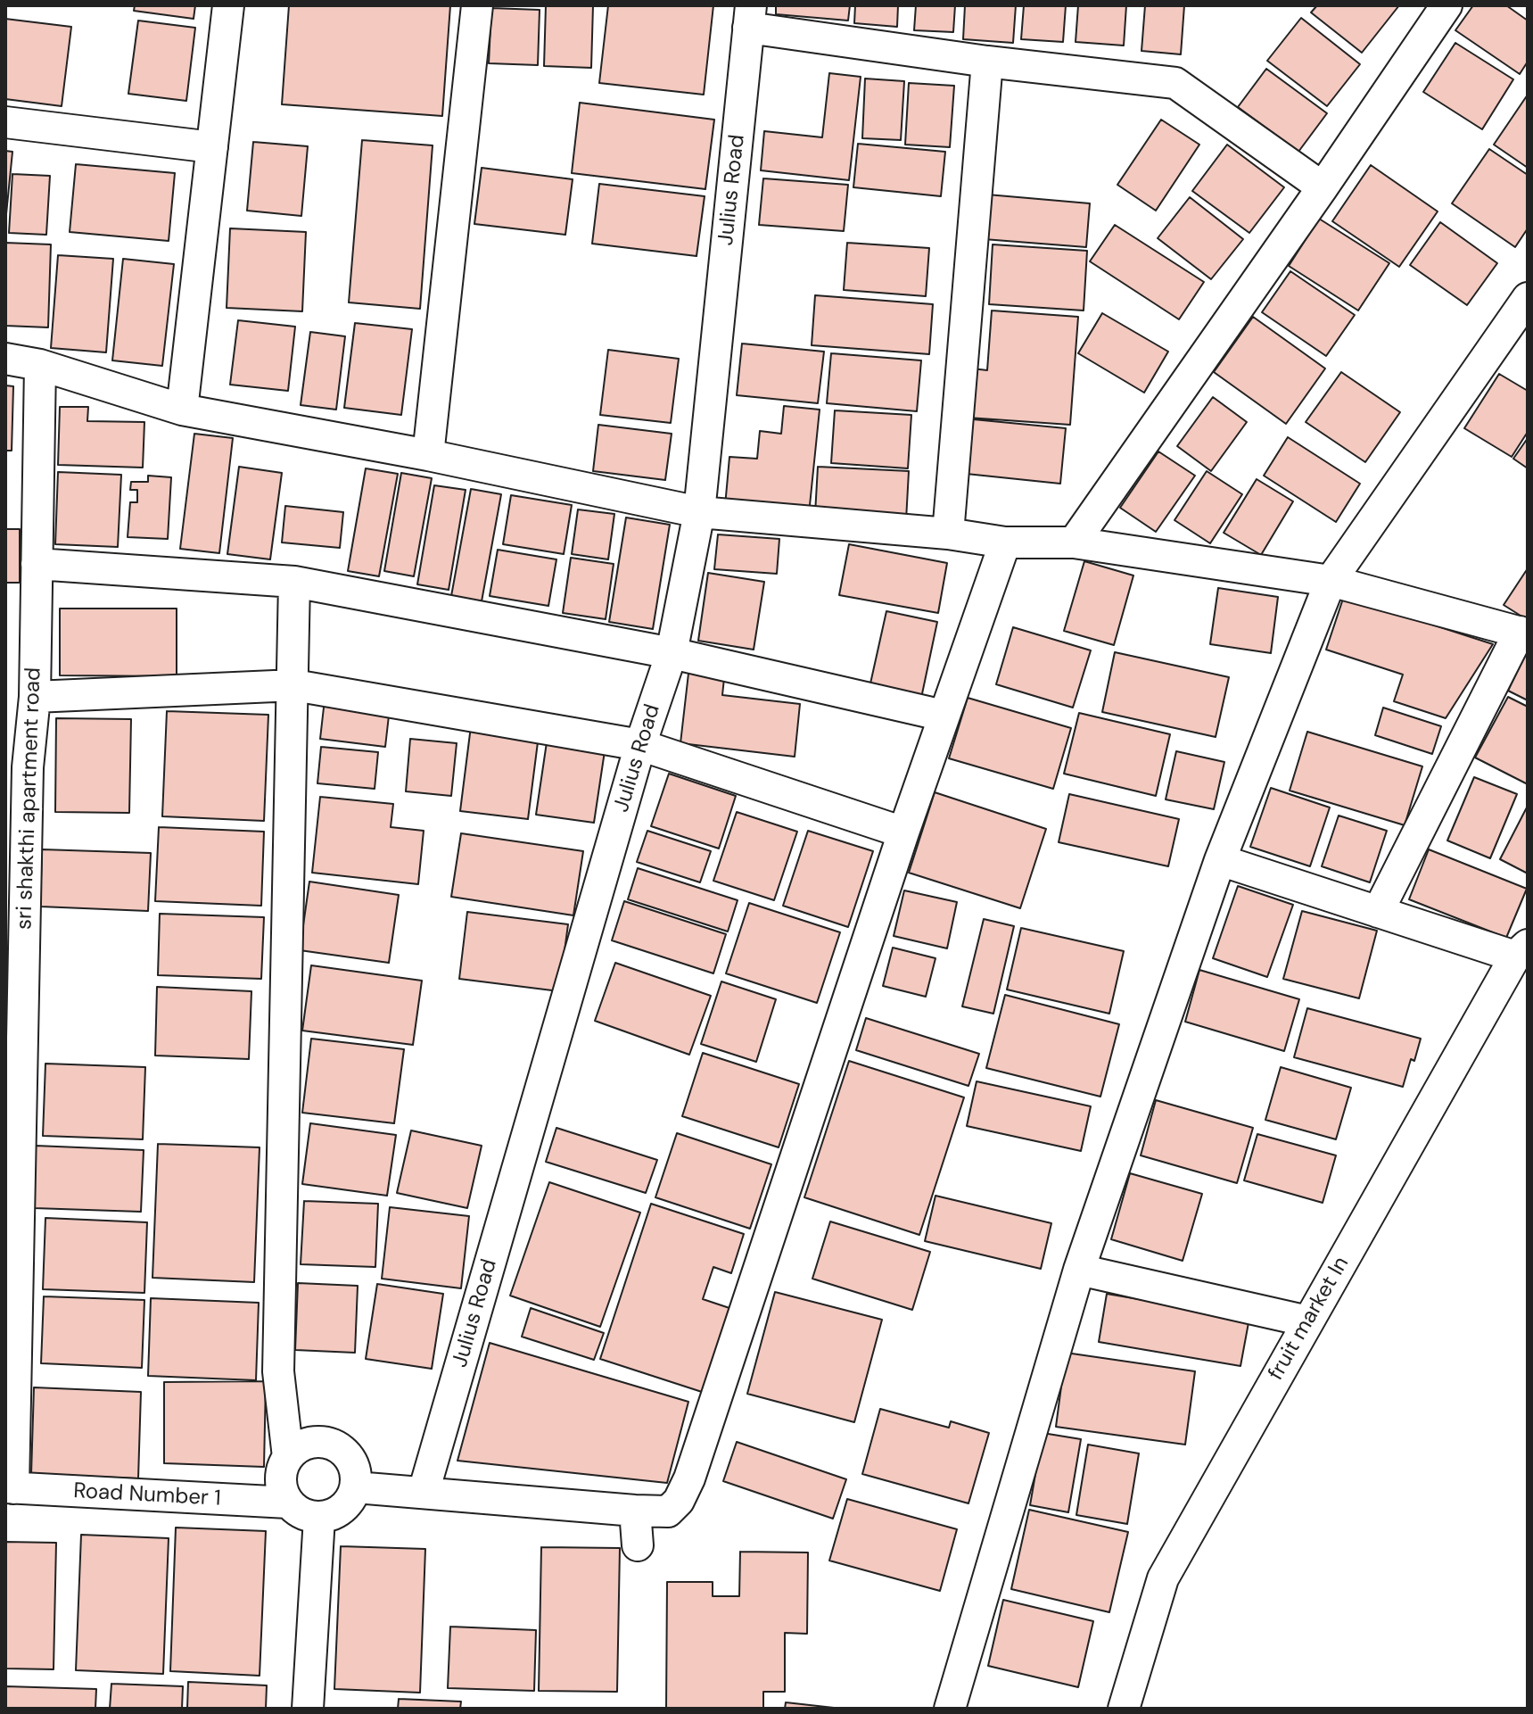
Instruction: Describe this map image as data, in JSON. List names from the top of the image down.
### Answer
{
  "streets": {
    "street": [
      "Julius Road",
      "sri shakthi apartment road",
      "fruit market ln",
      "Road Number 1"
    ]
  },
  "crossings": [
    ["sri shakthi apartment road", "Road Number 1"]
  ]
}
